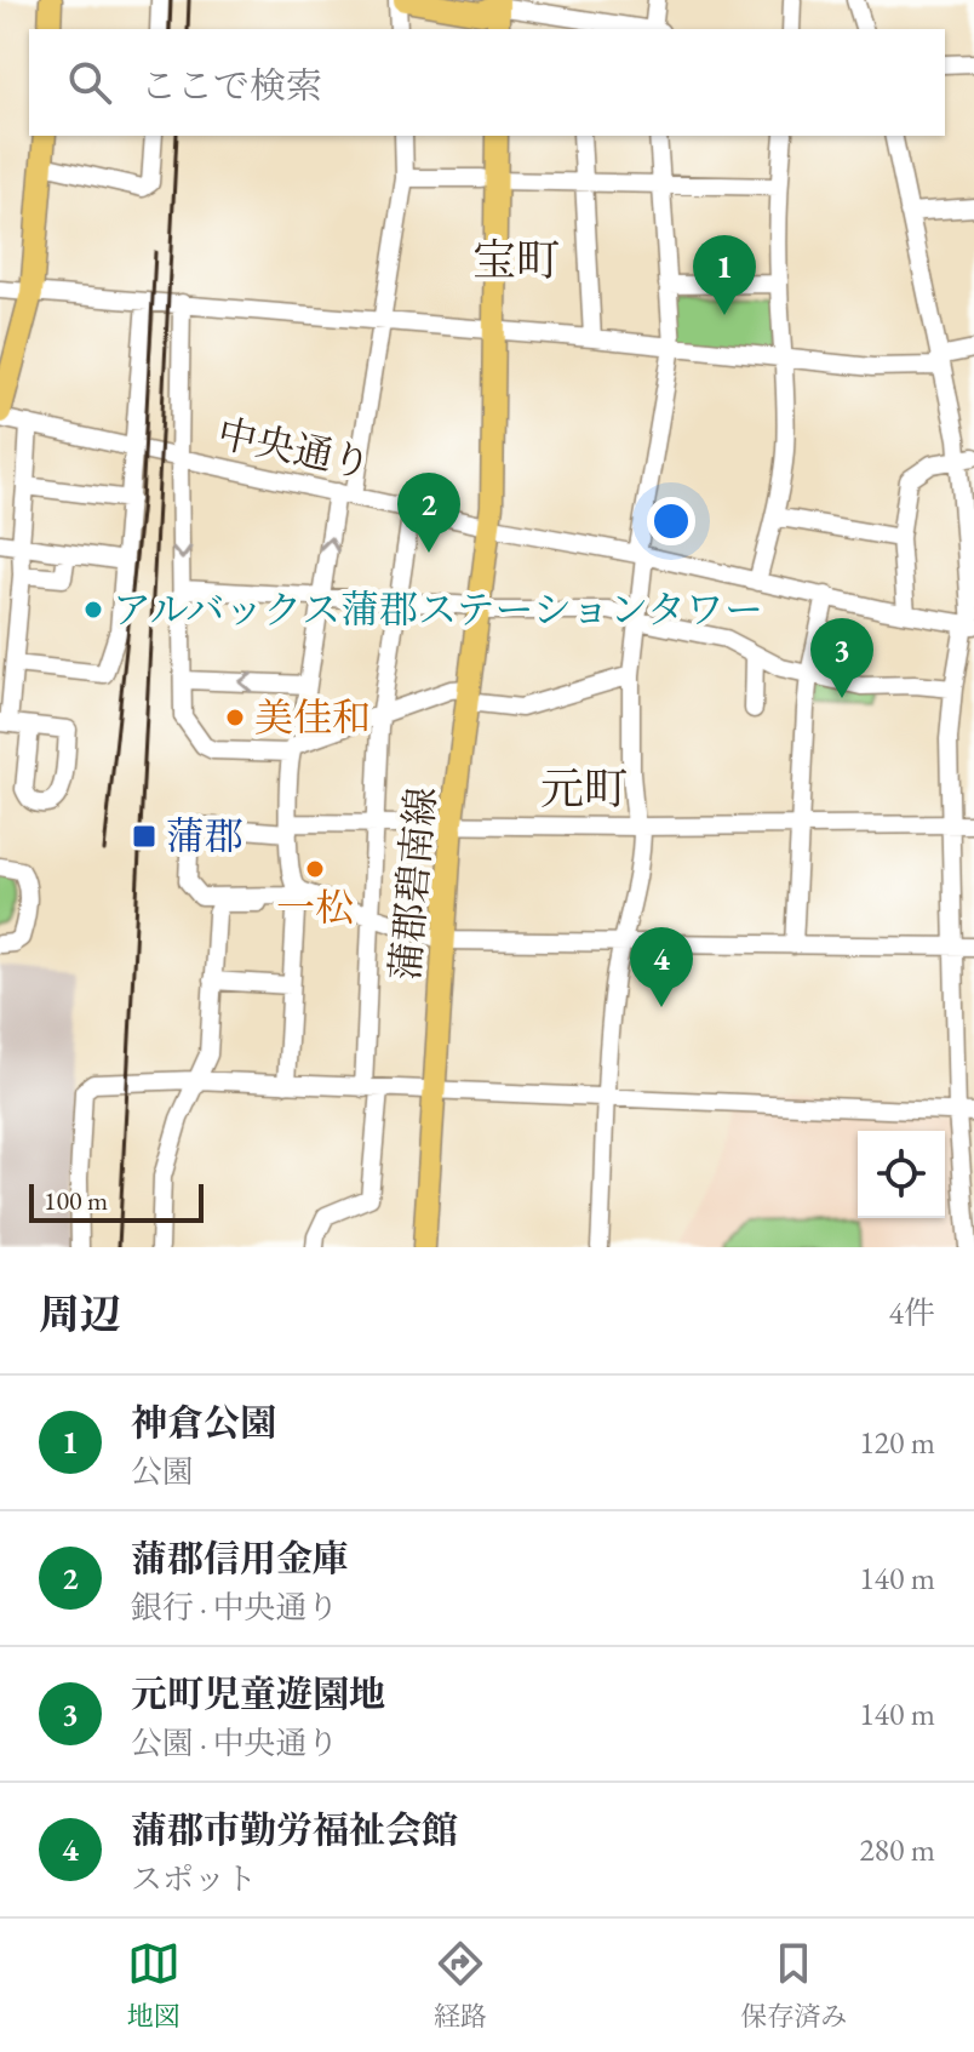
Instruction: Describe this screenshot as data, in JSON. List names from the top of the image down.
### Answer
{
  "streets": {
    "main road": ["蒲郡碧南線"],
    "street": ["中央通り"]
  },
  "crossings": [
    ["中央通り", "蒲郡碧南線"]
  ],
  "districts": ["宝町", "元町"],
  "places": {
    "other": ["アルバックス蒲郡ステーションタワー", "美佳和", "一松"],
    "transit": ["蒲郡"]
  },
  "scale_bar": "100 m",
  "page": {
    "search": "ここで検索",
    "pins": [
      "1",
      "2",
      "3",
      "4"
    ],
    "scale": "100 m",
    "heading": ["周辺", "4件"],
    "list": [
      {
        "mark": "1",
        "name": "神倉公園",
        "note": "公園",
        "value": "120 m"
      },
      {
        "mark": "2",
        "name": "蒲郡信用金庫",
        "note": "銀行 · 中央通り",
        "value": "140 m"
      },
      {
        "mark": "3",
        "name": "元町児童遊園地",
        "note": "公園 · 中央通り",
        "value": "140 m"
      },
      {
        "mark": "4",
        "name": "蒲郡市勤労福祉会館",
        "note": "スポット",
        "value": "280 m"
      }
    ],
    "nav": ["地図", "経路", "保存済み"]
  }
}
